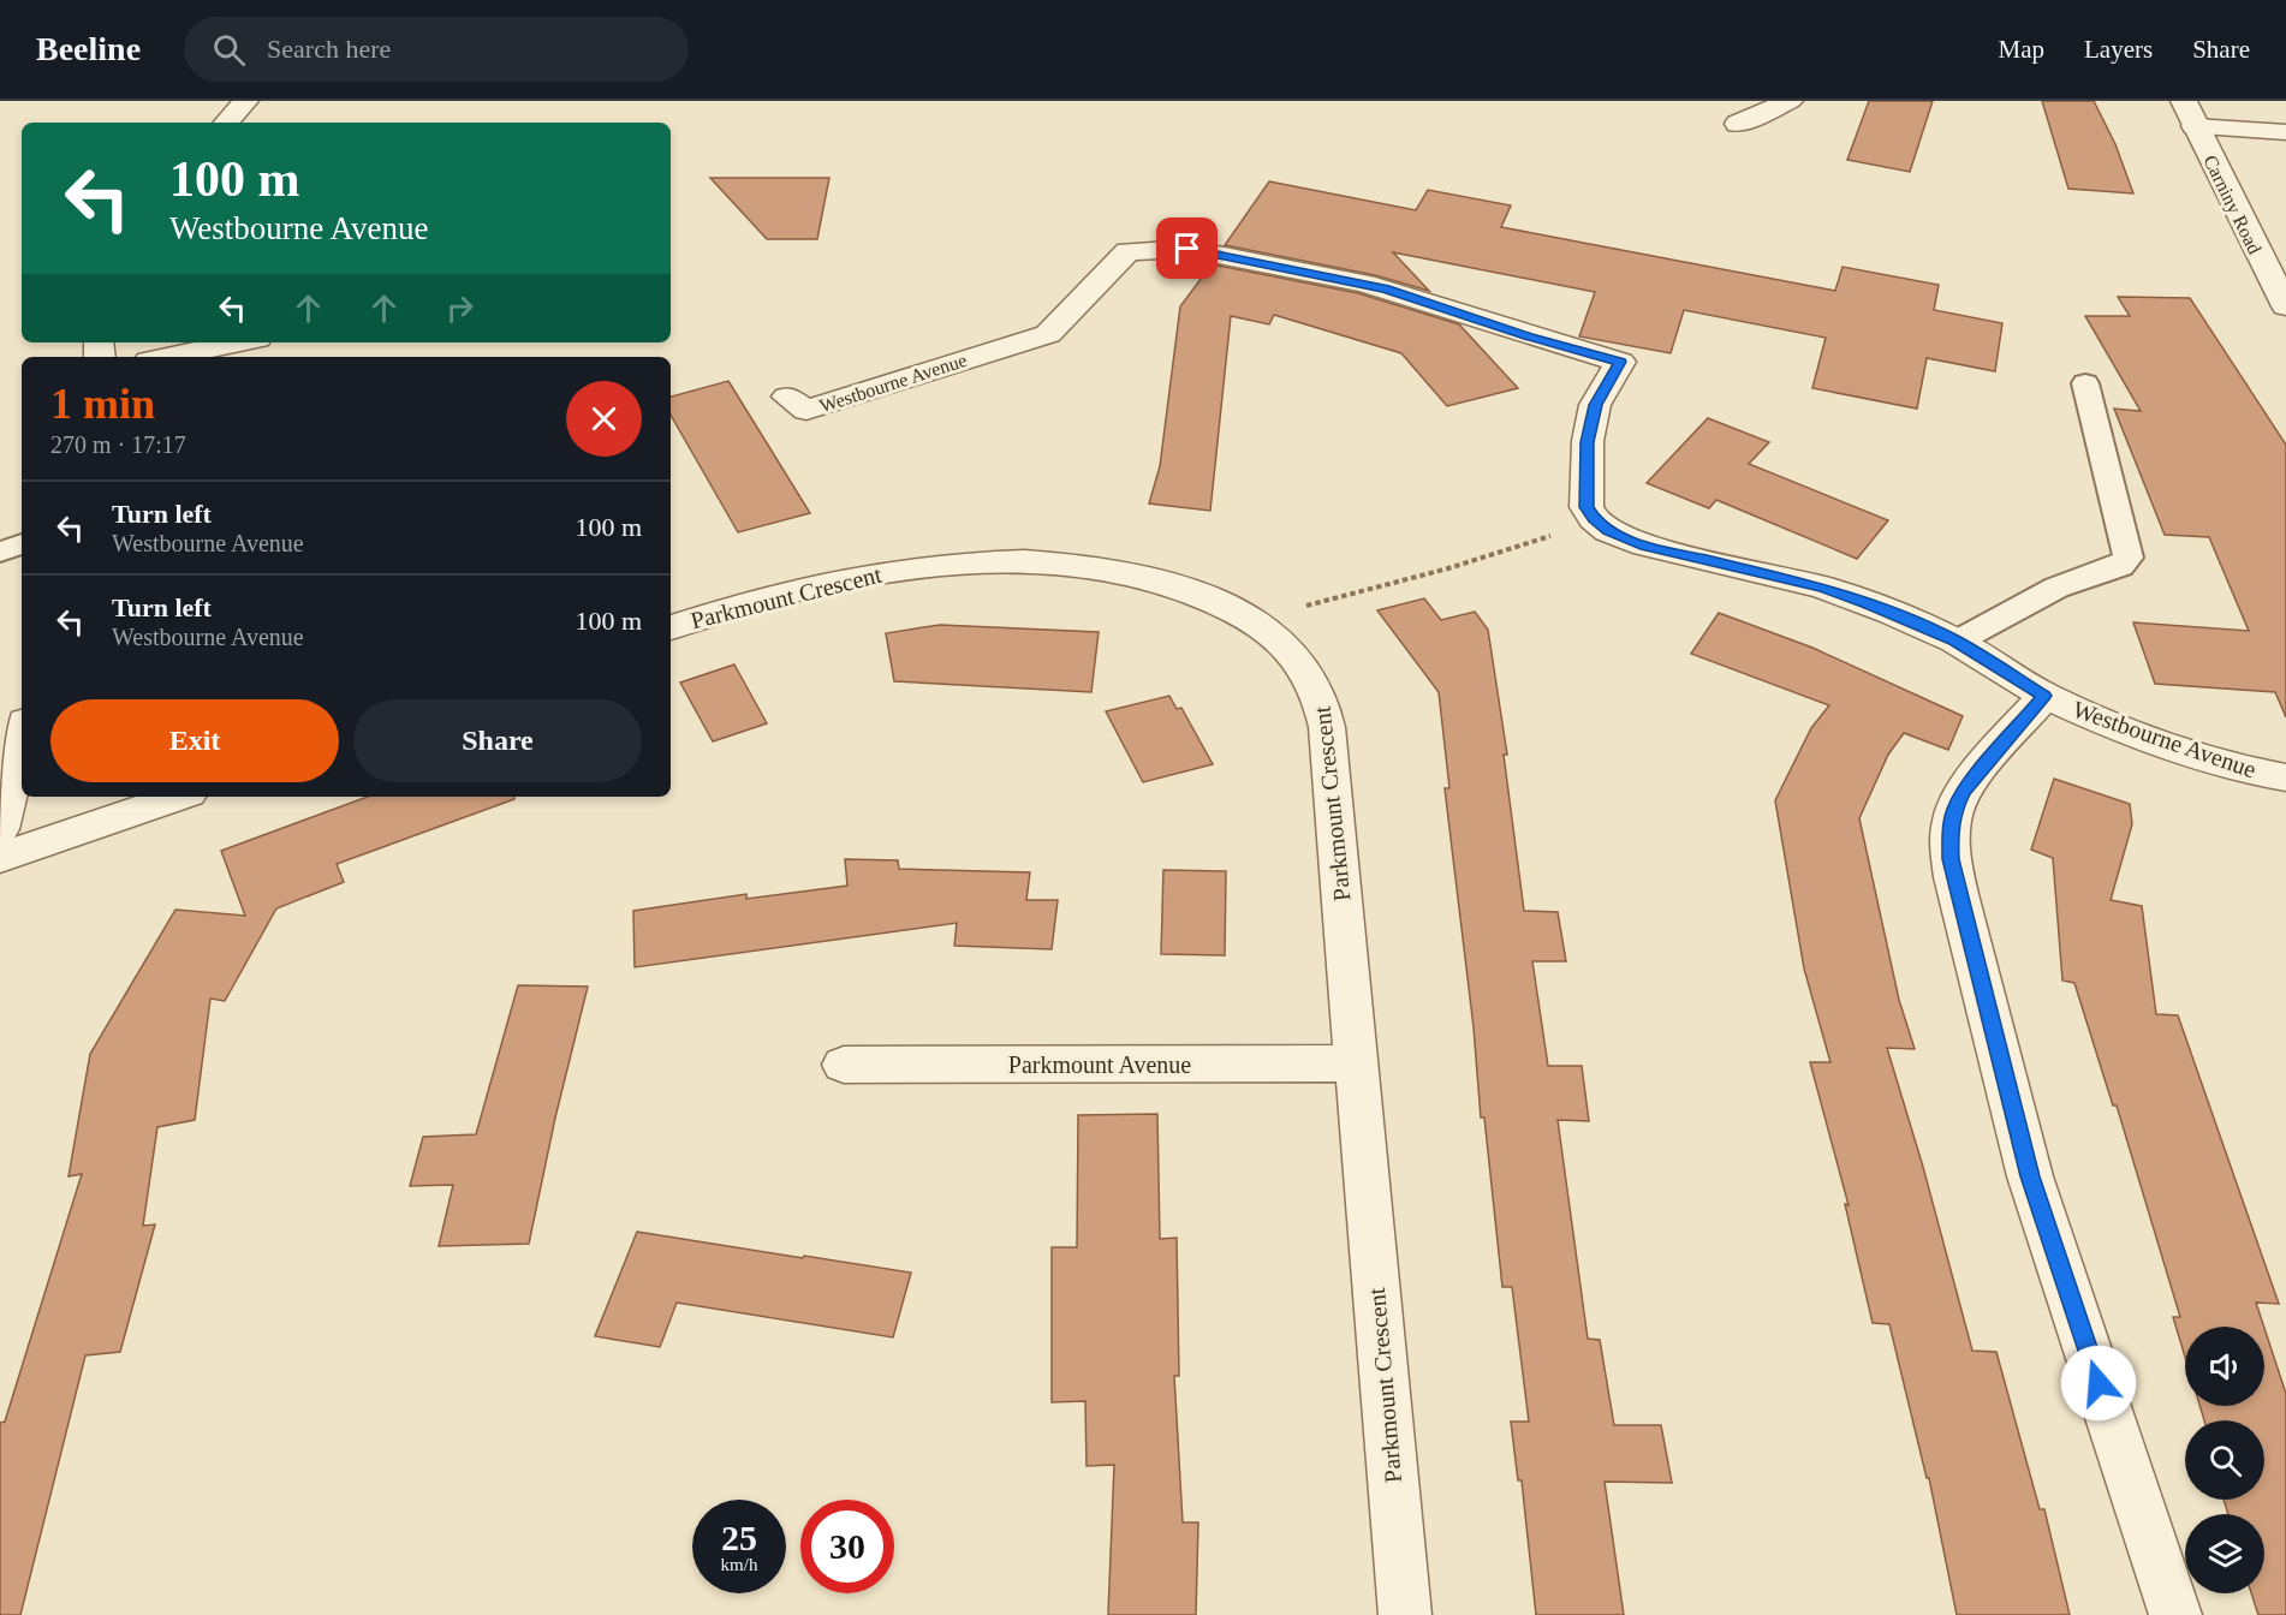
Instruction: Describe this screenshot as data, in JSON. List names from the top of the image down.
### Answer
{
  "streets": {
    "street": [
      "Carniny Road",
      "Westbourne Avenue",
      "Parkmount Crescent",
      "Parkmount Avenue"
    ]
  },
  "crossings": [
    ["Parkmount Crescent", "Parkmount Avenue"]
  ],
  "page": {
    "header": "Beeline",
    "search": "Search here",
    "nav": ["Map", "Layers", "Share"],
    "turn": ["100 m", "Westbourne Avenue"],
    "heading": ["1 min", "270 m · 17:17"],
    "list": [
      {
        "name": "Turn left",
        "note": "Westbourne Avenue",
        "value": "100 m"
      },
      {
        "name": "Turn left",
        "note": "Westbourne Avenue",
        "value": "100 m"
      }
    ],
    "buttons": ["Exit", "Share"],
    "speed": "25 km/h",
    "limit": "30"
  }
}
